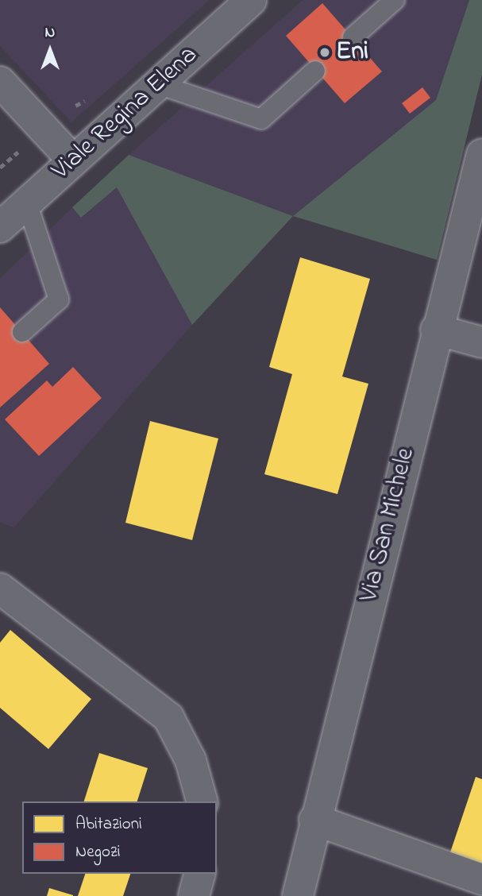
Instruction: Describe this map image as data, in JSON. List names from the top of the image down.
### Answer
{
  "streets": {
    "street": ["Viale Regina Elena", "Via San Michele"]
  },
  "places": ["Eni"],
  "legend": ["Abitazioni", "Negozi"],
  "north": "top"
}
